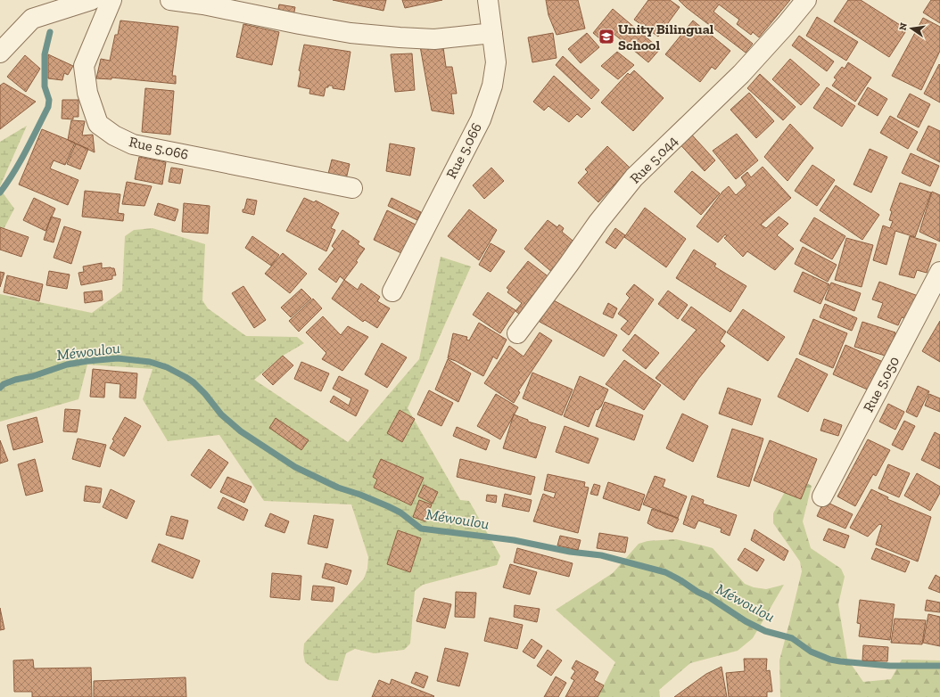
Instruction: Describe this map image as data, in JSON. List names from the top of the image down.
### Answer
{
  "streets": {
    "street": ["Rue 5.066", "Rue 5.044", "Rue 5.050"]
  },
  "water": ["Méwoulou"],
  "places": {
    "school or university": ["Unity Bilingual School"]
  },
  "north": "left"
}
